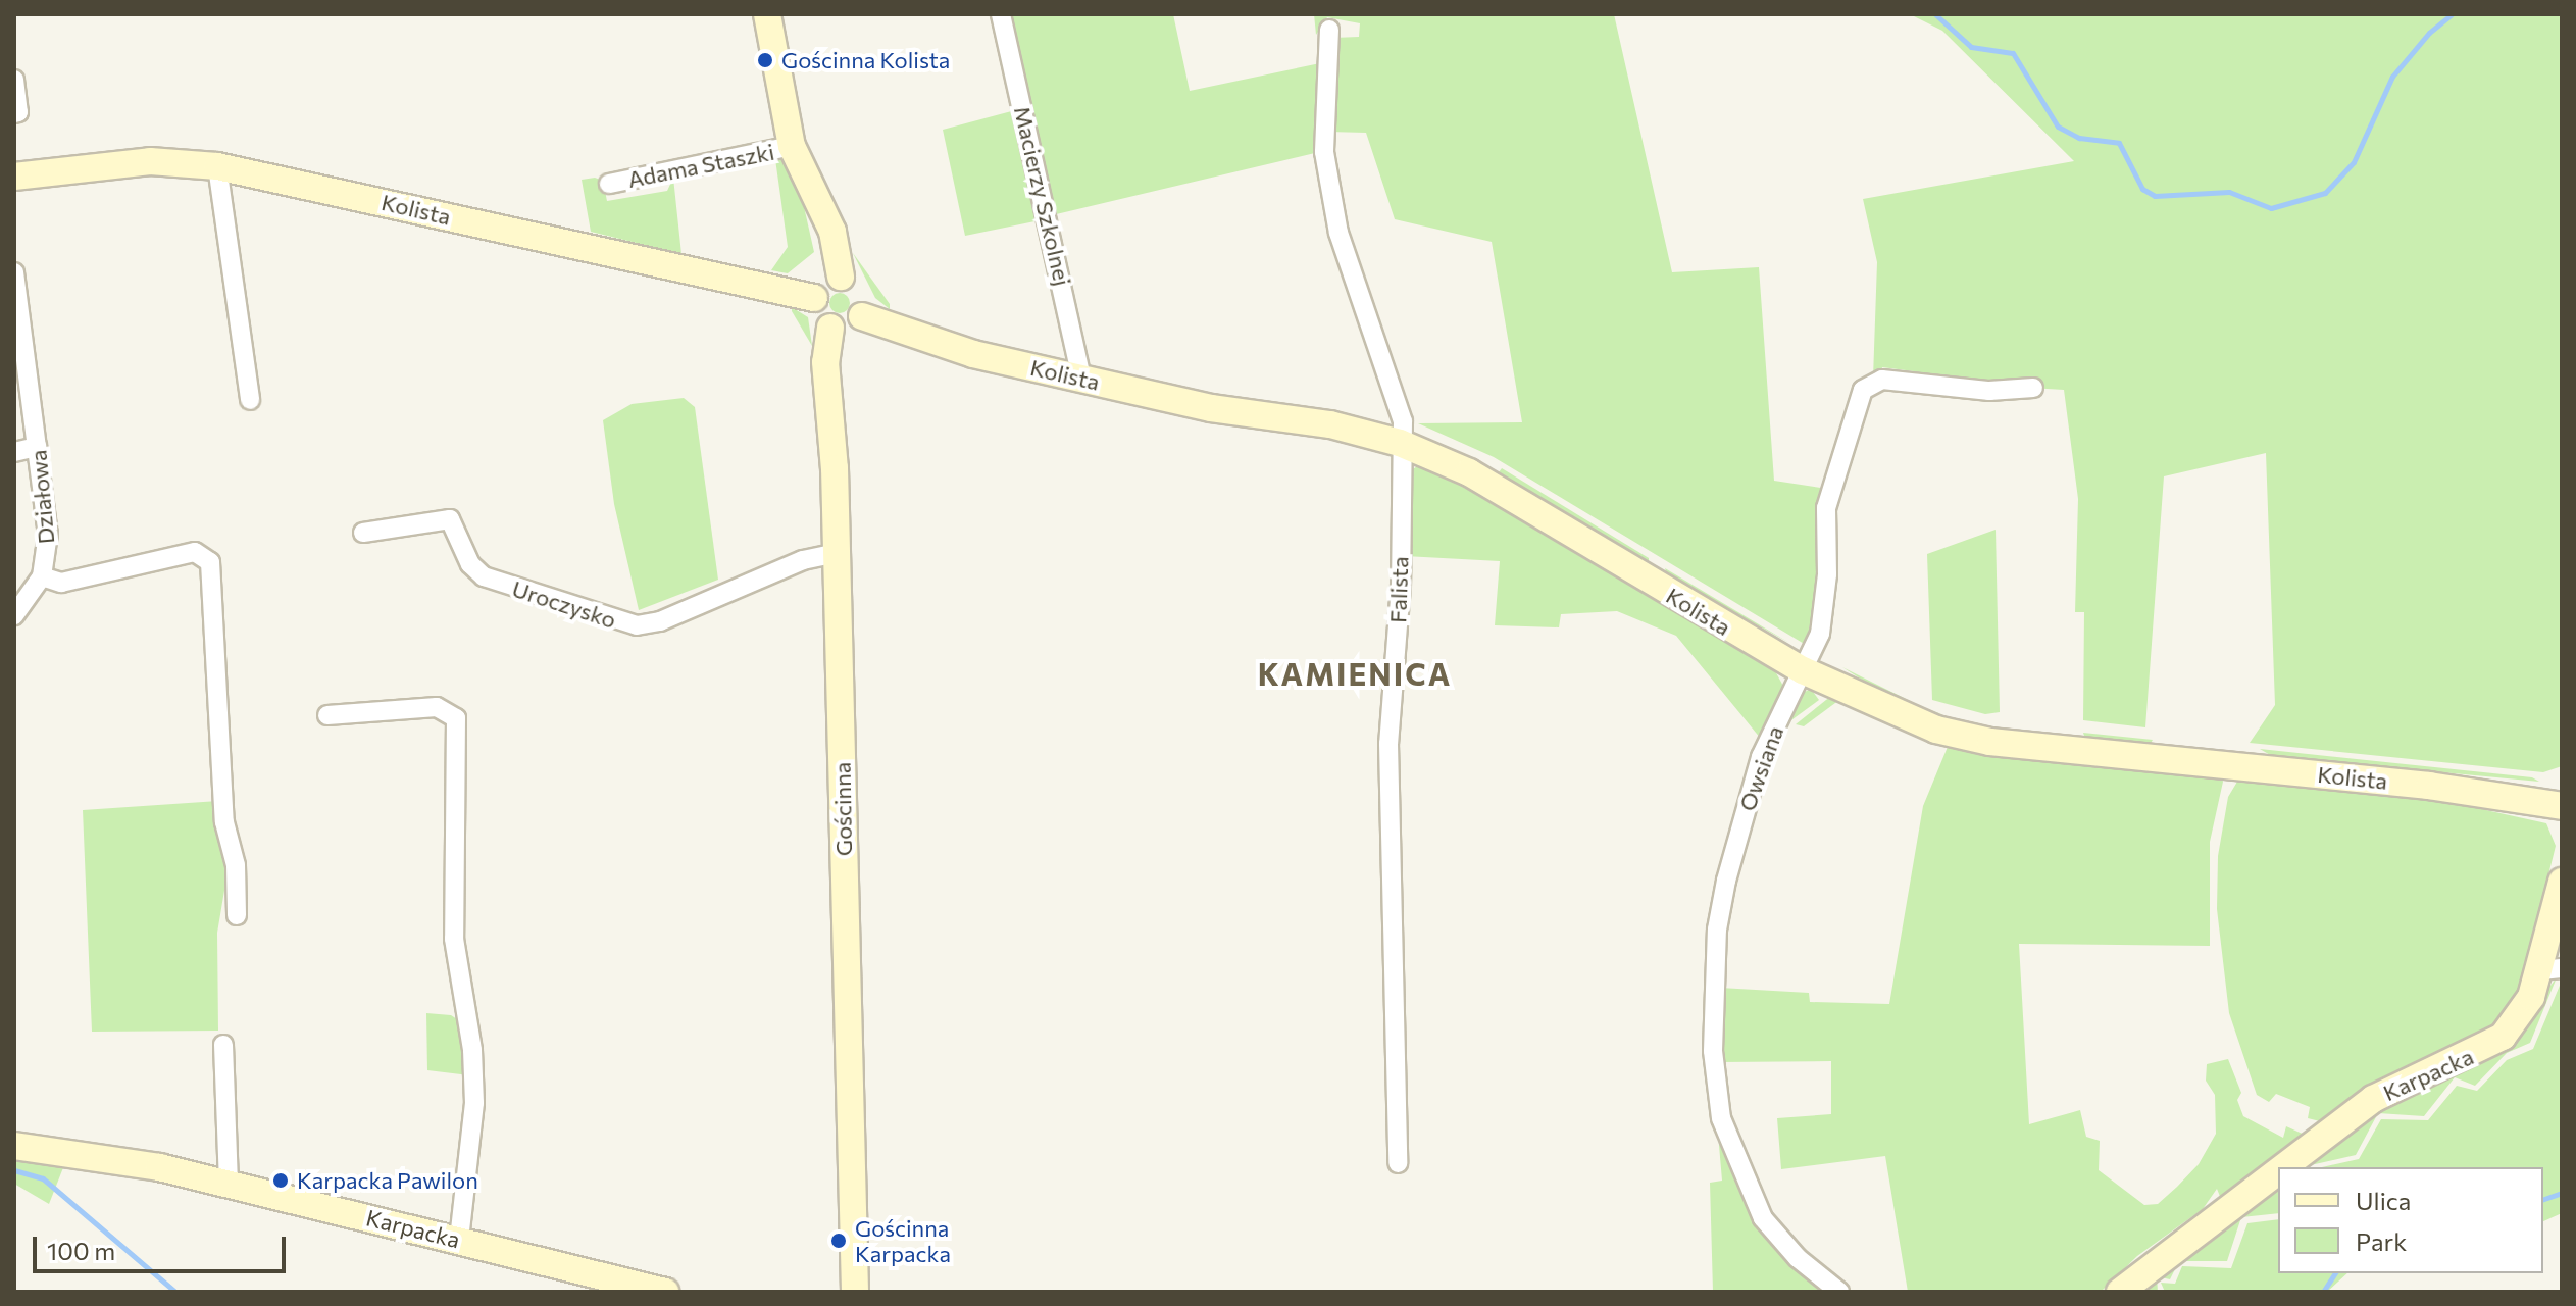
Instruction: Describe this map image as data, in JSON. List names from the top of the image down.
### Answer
{
  "streets": {
    "street": [
      "Adama Staszki",
      "Macierzy Szkolnej",
      "Kolista",
      "Działowa",
      "Falista",
      "Uroczysko",
      "Owsiana",
      "Gościnna",
      "Karpacka"
    ]
  },
  "crossings": [
    ["Macierzy Szkolnej", "Kolista"],
    ["Kolista", "Falista"],
    ["Kolista", "Owsiana"],
    ["Kolista", "Gościnna"],
    ["Uroczysko", "Gościnna"]
  ],
  "districts": ["KAMIENICA"],
  "places": ["Gościnna Kolista", "Karpacka Pawilon", "Gościnna Karpacka"],
  "legend": ["Ulica", "Park"],
  "scale_bar": "100 m"
}
